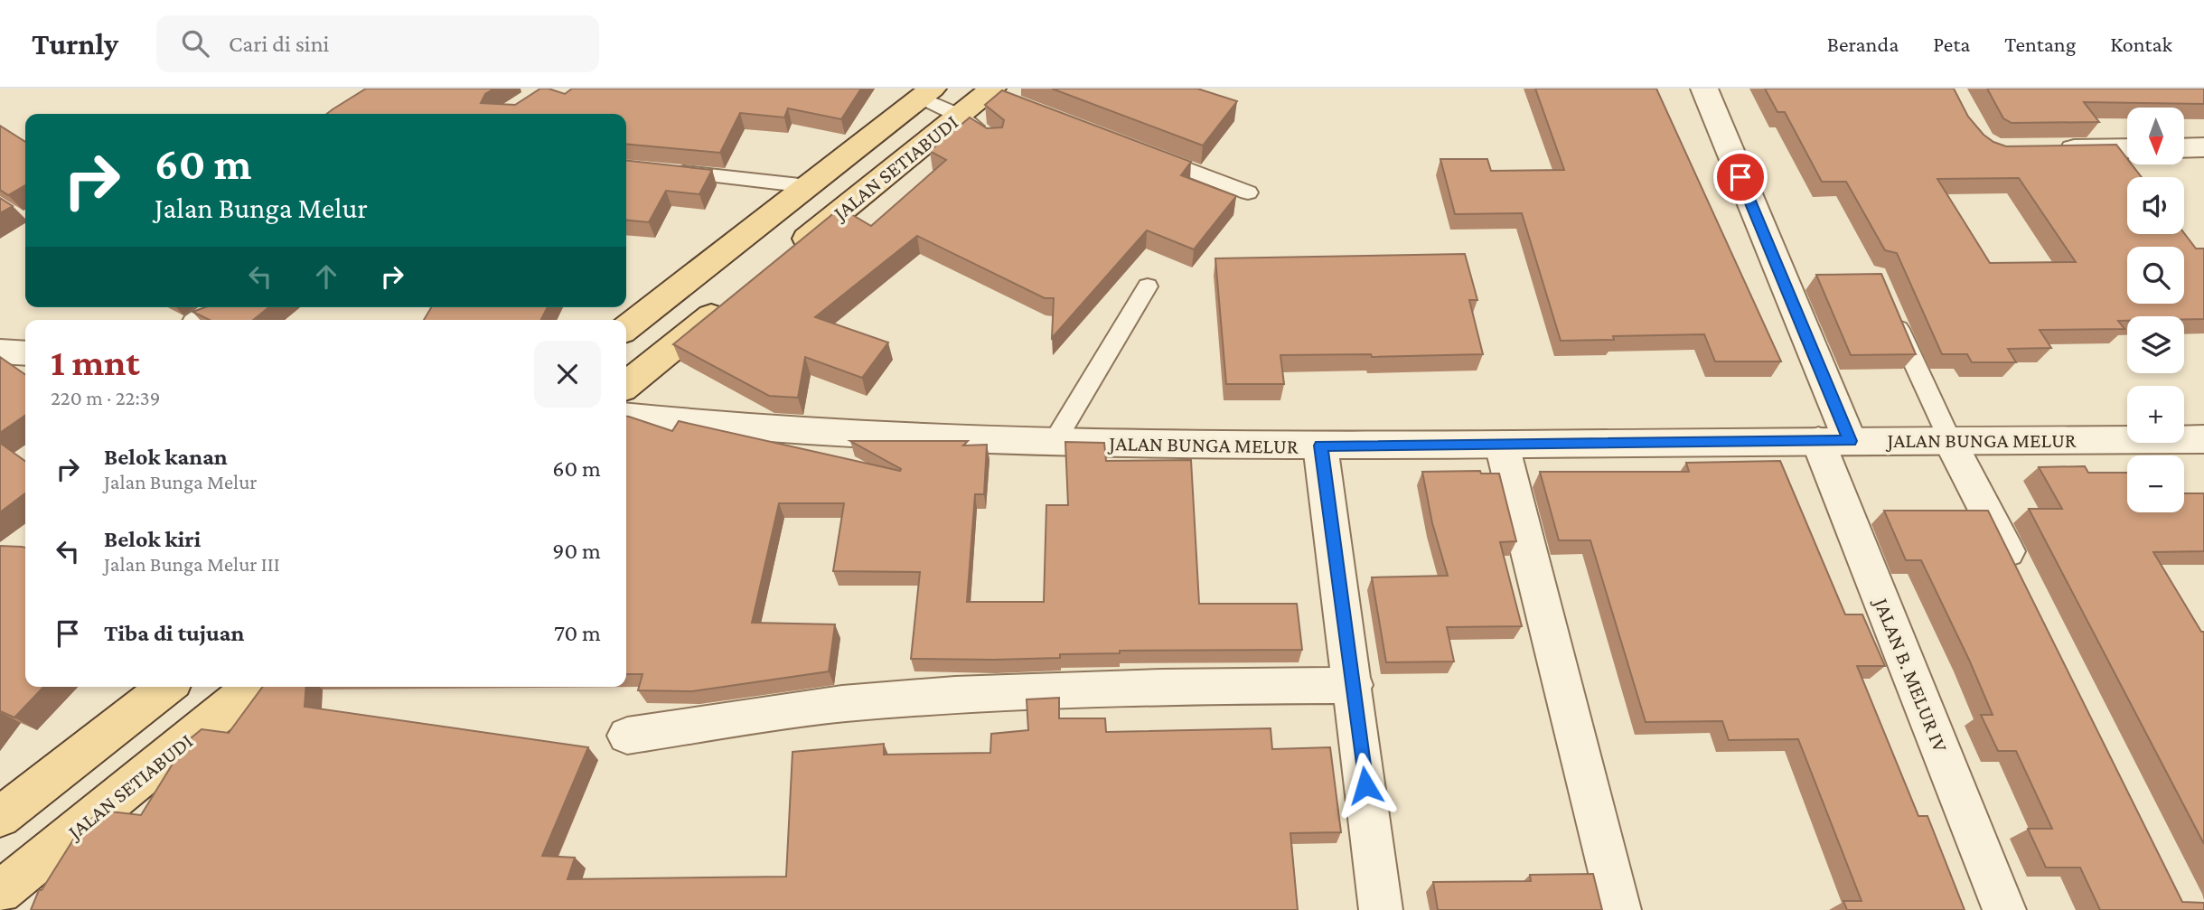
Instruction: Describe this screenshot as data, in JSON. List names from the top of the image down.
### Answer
{
  "streets": {
    "main road": ["JALAN SETIABUDI"],
    "street": ["JALAN BUNGA MELUR", "JALAN B. MELUR IV"]
  },
  "crossings": [
    ["JALAN BUNGA MELUR", "JALAN B. MELUR IV"]
  ],
  "north": "bottom",
  "page": {
    "header": "Turnly",
    "search": "Cari di sini",
    "nav": [
      "Beranda",
      "Peta",
      "Tentang",
      "Kontak"
    ],
    "map_buttons": ["+", "−"],
    "turn": ["60 m", "Jalan Bunga Melur"],
    "heading": ["1 mnt", "220 m · 22:39"],
    "list": [
      {
        "name": "Belok kanan",
        "note": "Jalan Bunga Melur",
        "value": "60 m"
      },
      {
        "name": "Belok kiri",
        "note": "Jalan Bunga Melur III",
        "value": "90 m"
      },
      {
        "name": "Tiba di tujuan",
        "value": "70 m"
      }
    ]
  }
}
